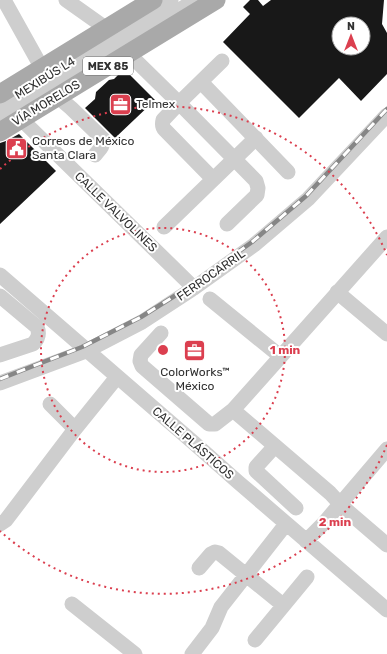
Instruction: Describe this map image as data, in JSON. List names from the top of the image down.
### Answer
{
  "streets": {
    "main road": ["MEX 85", "VÍA MORELOS"],
    "street": [
      "MEXIBÚS L4",
      "CALLE VALVOLINES",
      "FERROCARRIL",
      "CALLE PLÁSTICOS"
    ]
  },
  "crossings": [
    ["MEXIBÚS L4", "VÍA MORELOS"],
    ["VÍA MORELOS", "CALLE VALVOLINES"],
    ["CALLE VALVOLINES", "FERROCARRIL"],
    ["FERROCARRIL", "CALLE PLÁSTICOS"]
  ],
  "places": {
    "office": ["Telmex", "ColorWorks™ México"],
    "public building": ["Correos de México Santa Clara"]
  },
  "north": "top",
  "rings": ["1 min", "2 min"]
}
